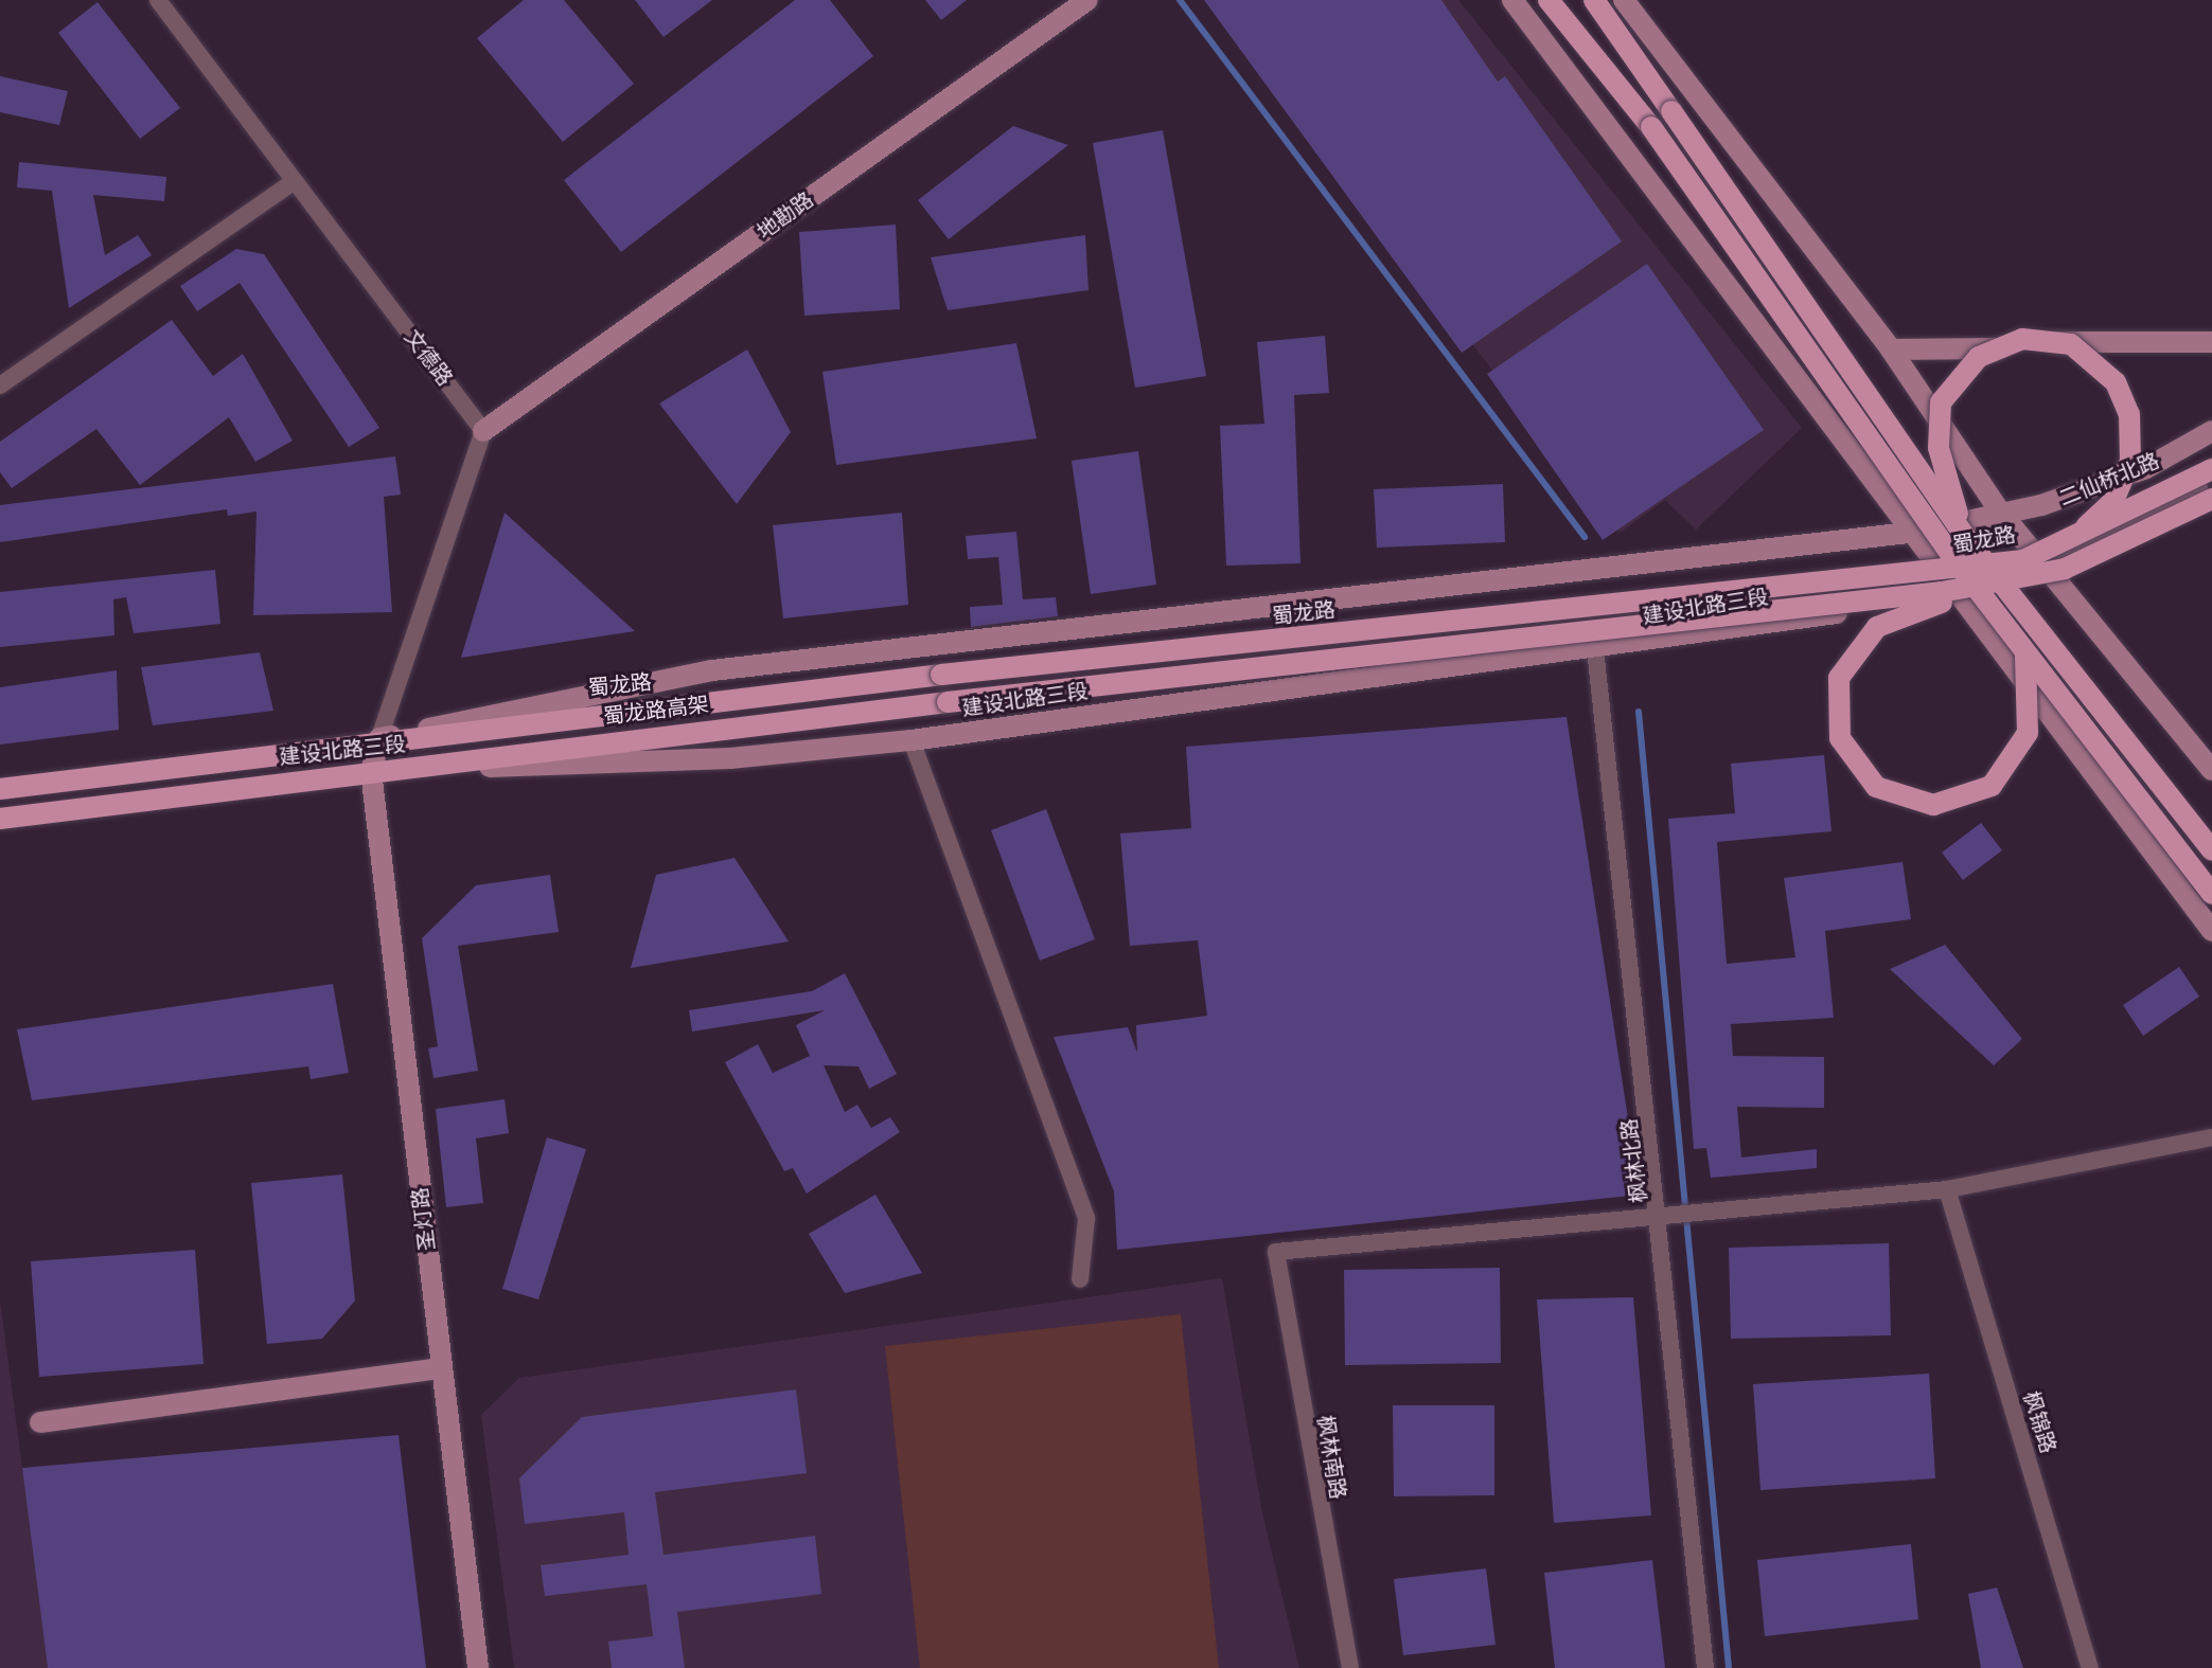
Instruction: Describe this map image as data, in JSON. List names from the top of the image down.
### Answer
{
  "streets": {
    "main road": [
      "地勘路",
      "二仙桥北路",
      "蜀龙路",
      "建设北路三段",
      "蜀龙路高架",
      "圣灯路"
    ],
    "street": [
      "文德路",
      "枫林北路",
      "枫锦路",
      "枫林南路"
    ]
  },
  "crossings": [
    ["地勘路", "文德路"],
    ["二仙桥北路", "建设北路三段"],
    ["蜀龙路", "建设北路三段"],
    ["蜀龙路", "蜀龙路高架"],
    ["建设北路三段", "蜀龙路高架"],
    ["建设北路三段", "枫林北路"],
    ["建设北路三段", "圣灯路"],
    ["蜀龙路高架", "圣灯路"],
    ["枫林北路", "枫林南路"]
  ]
}
